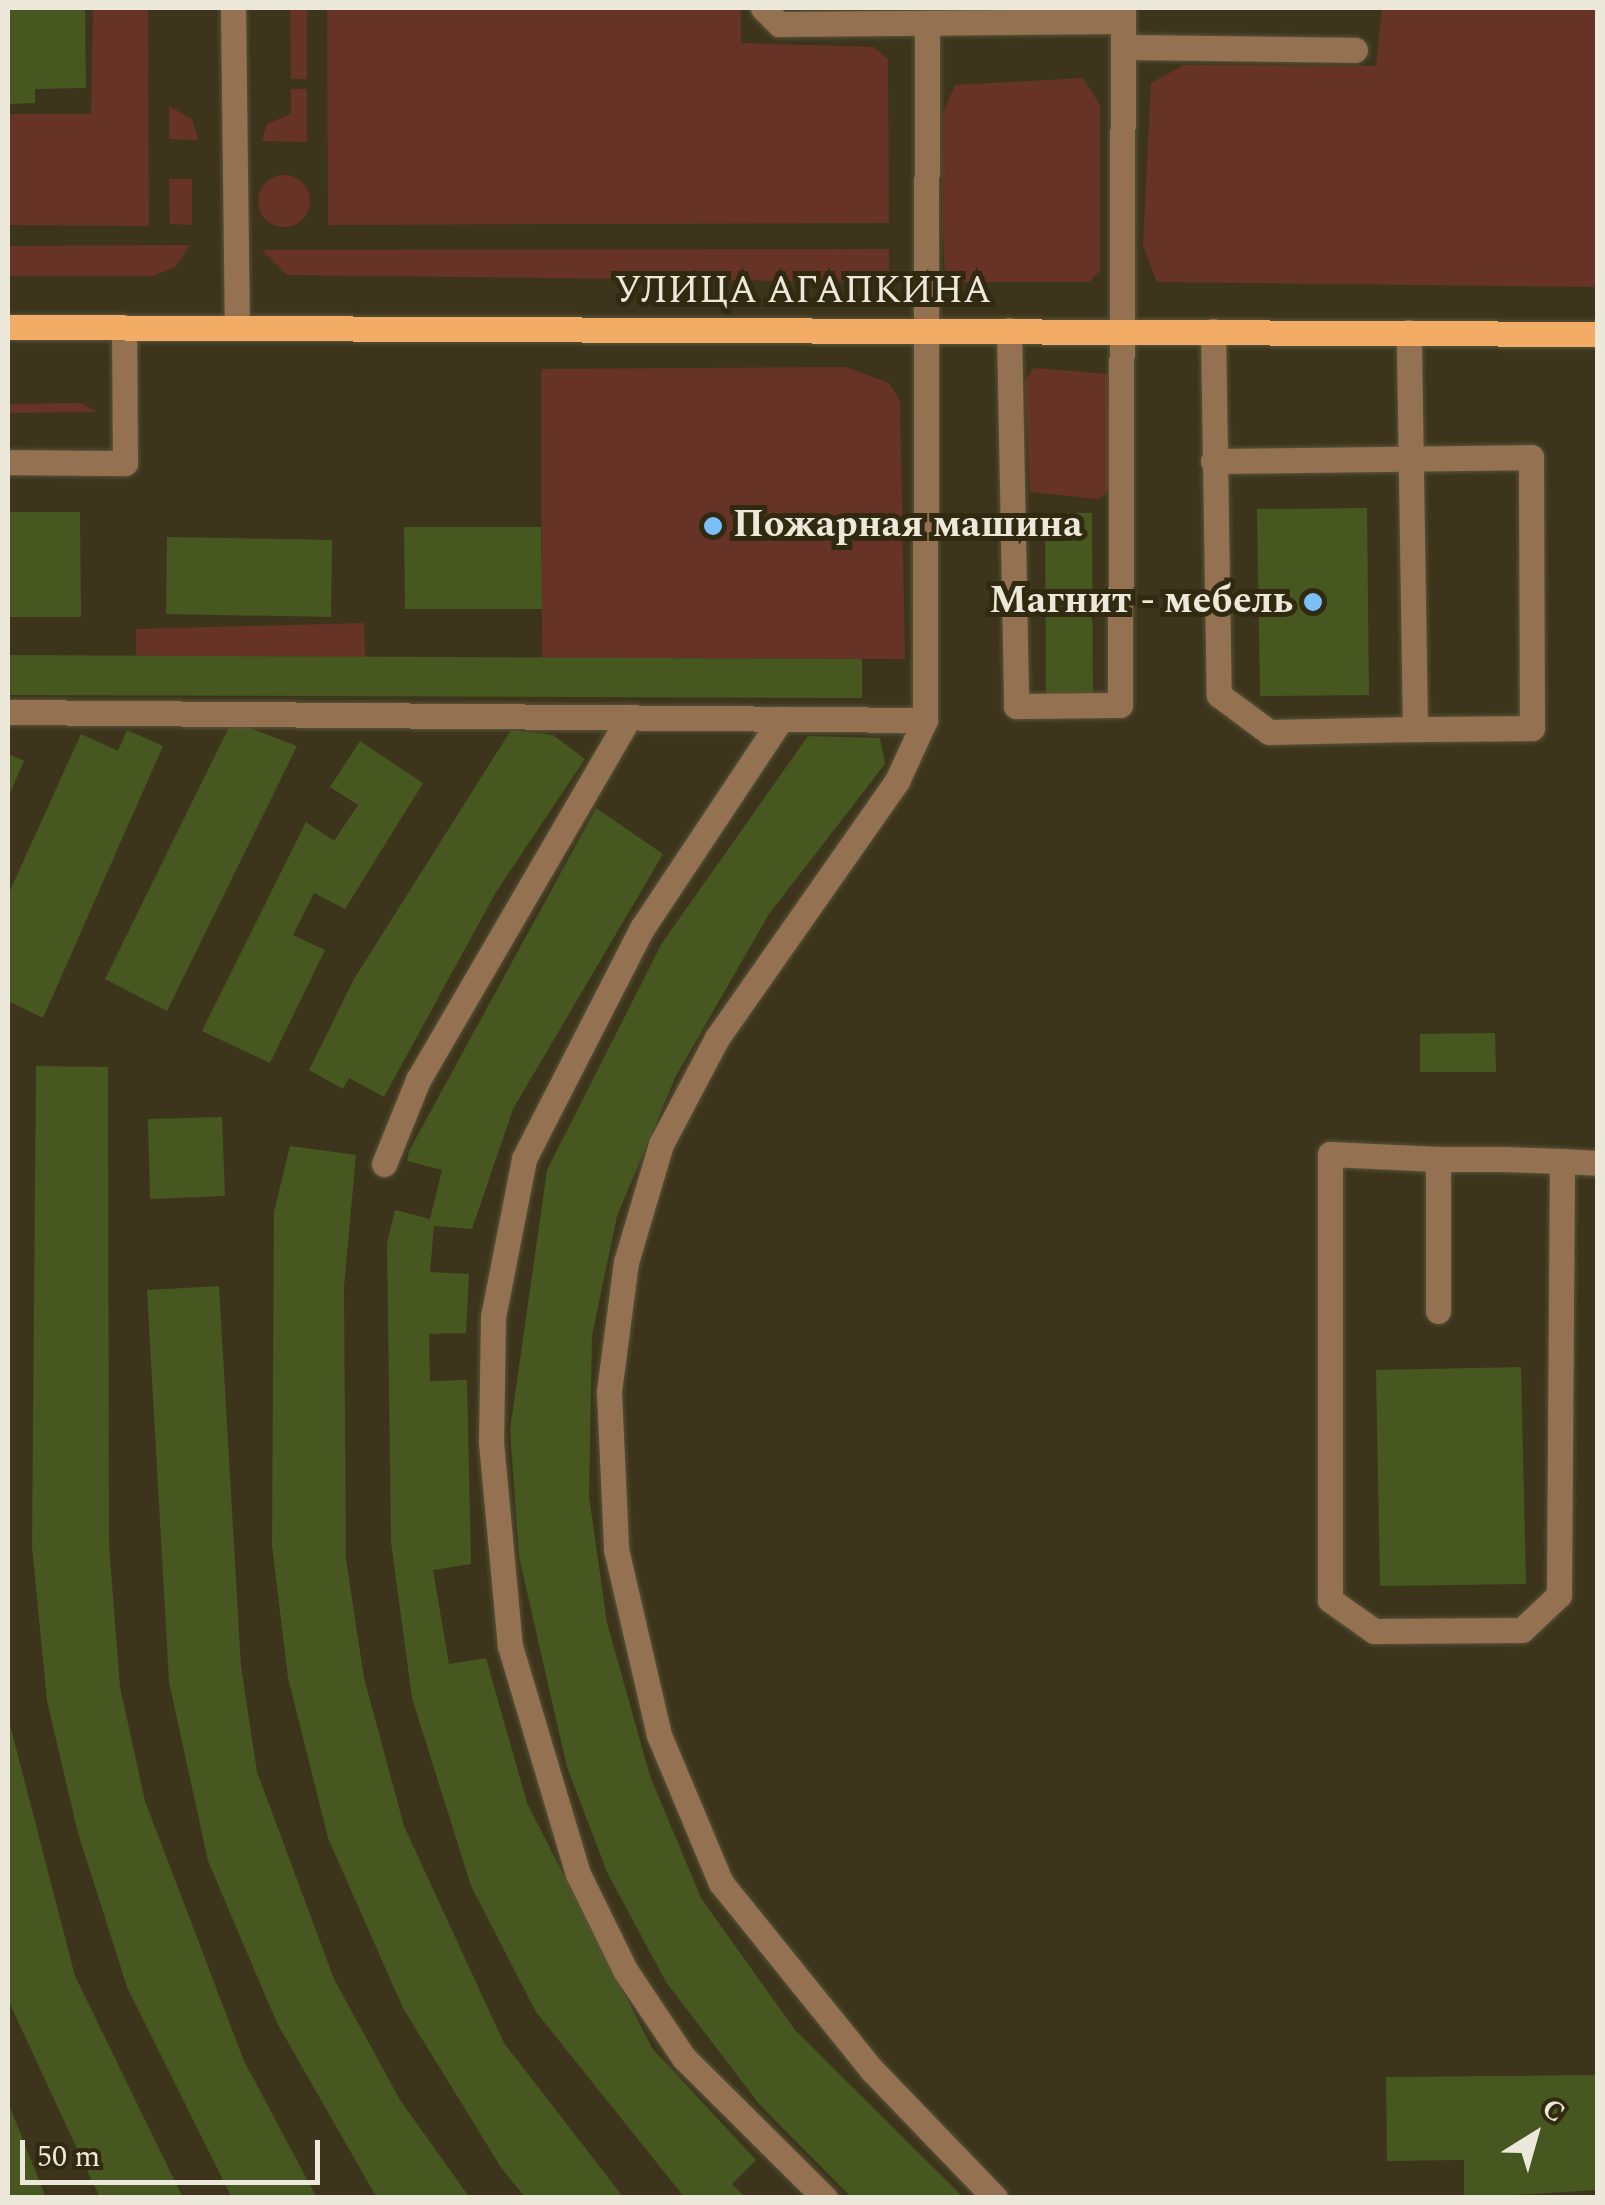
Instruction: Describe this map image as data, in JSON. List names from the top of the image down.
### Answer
{
  "streets": {
    "main road": ["УЛИЦА АГАПКИНА"]
  },
  "places": ["Пожарная машина", "Магнит - мебель"],
  "scale_bar": "50 m",
  "north": "top right"
}
